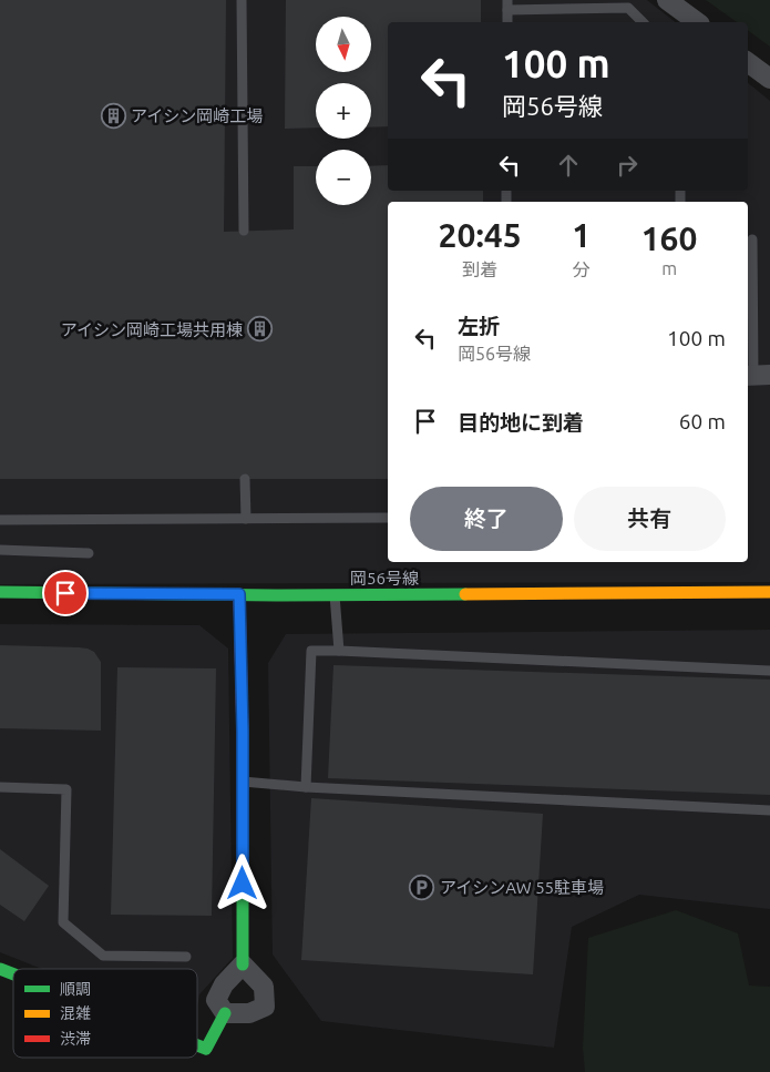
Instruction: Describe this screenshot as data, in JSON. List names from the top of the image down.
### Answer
{
  "streets": {
    "street": ["岡56号線"]
  },
  "places": {
    "building": ["アイシン岡崎工場", "アイシン岡崎工場共用棟"],
    "parking": ["アイシンAW 55駐車場"]
  },
  "legend": ["順調", "混雑", "渋滞"],
  "north": "bottom",
  "page": {
    "map_buttons": ["+", "−"],
    "turn": ["100 m", "岡56号線"],
    "eta": [
      "20:45",
      "到着",
      "1",
      "分",
      "160",
      "m"
    ],
    "list": [
      {
        "name": "左折",
        "note": "岡56号線",
        "value": "100 m"
      },
      {
        "name": "目的地に到着",
        "value": "60 m"
      }
    ],
    "buttons": ["終了", "共有"]
  }
}
